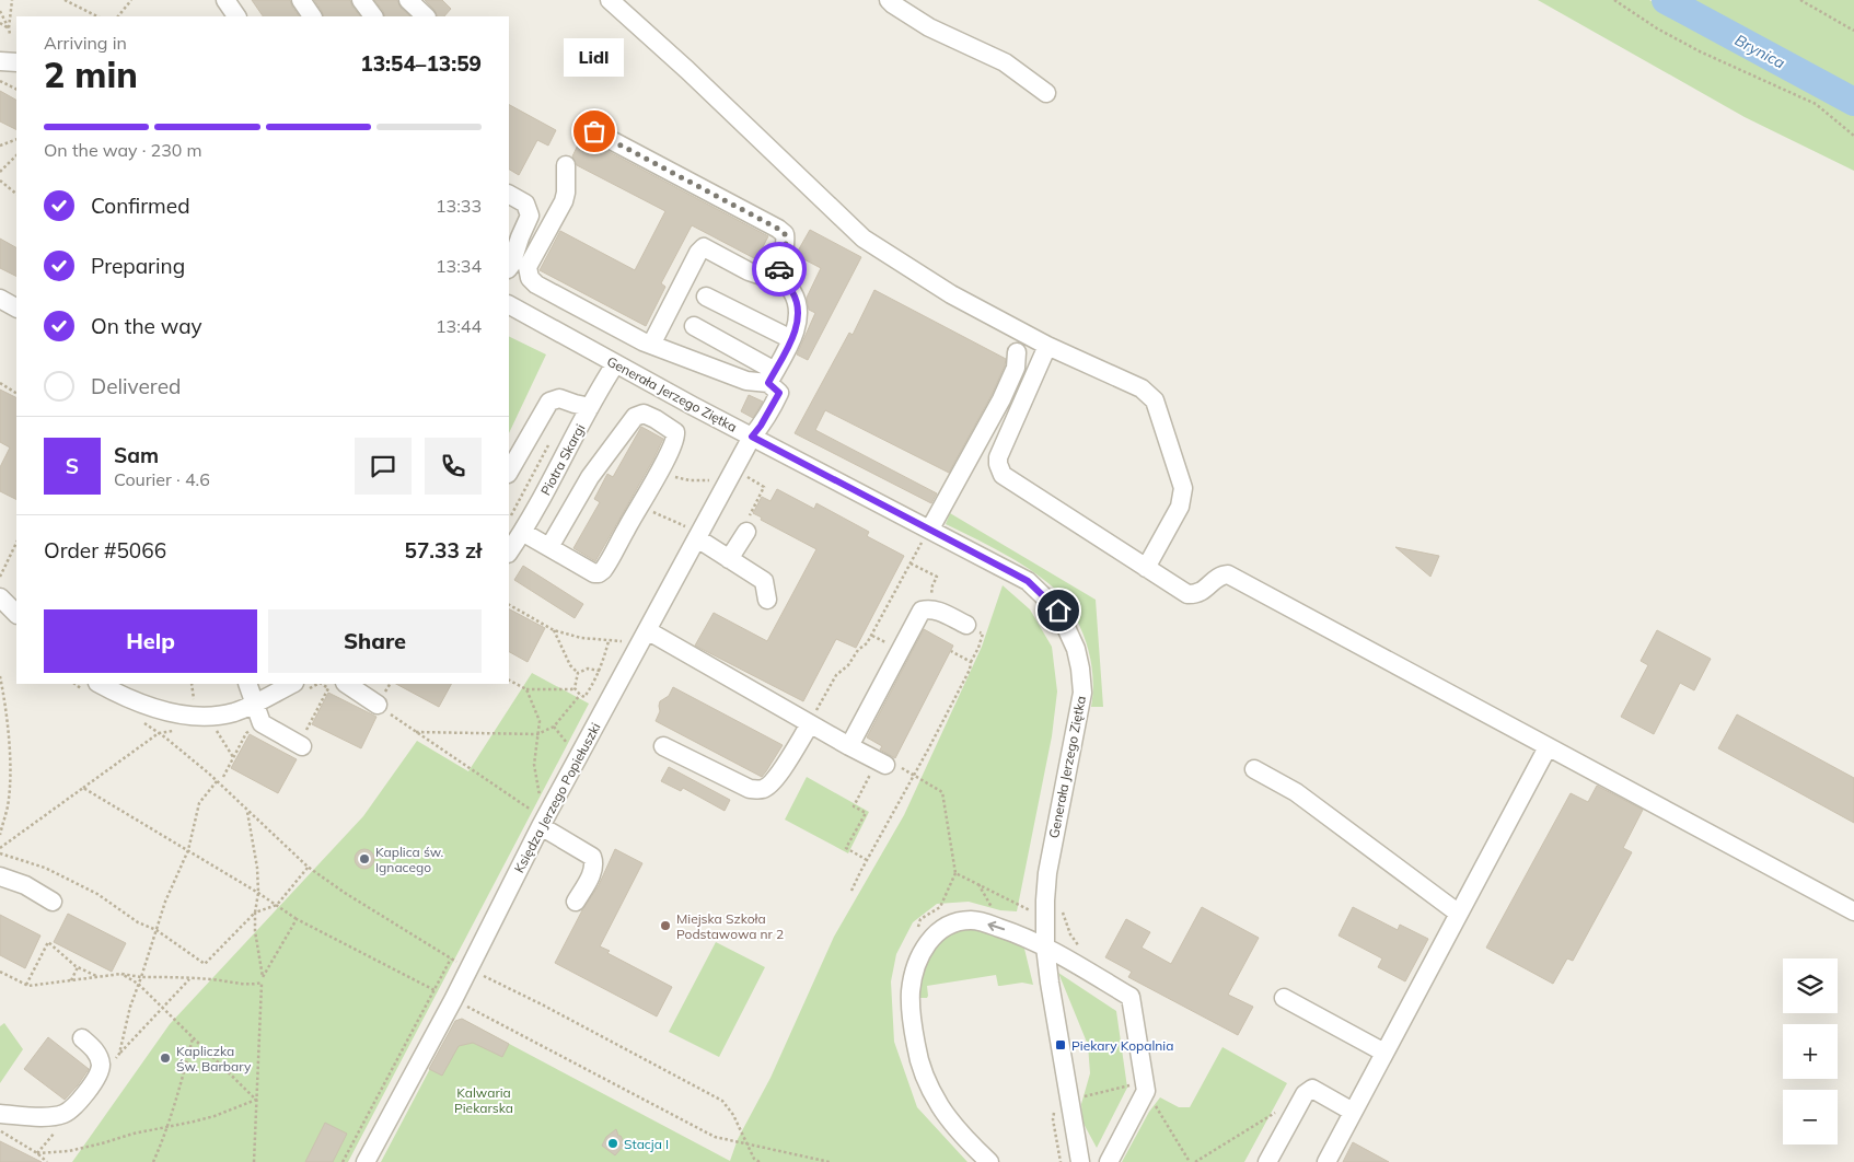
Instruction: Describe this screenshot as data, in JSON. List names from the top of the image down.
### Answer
{
  "streets": {
    "street": ["Generała Jerzego Ziętka", "Piotra Skargi", "Księdza Jerzego Popiełuszki"]
  },
  "crossings": [
    ["Generała Jerzego Ziętka", "Piotra Skargi"],
    ["Generała Jerzego Ziętka", "Księdza Jerzego Popiełuszki"]
  ],
  "water": ["Brynica"],
  "parks": ["Kalwaria Piekarska"],
  "places": {
    "other": [
      "Lidl",
      "Kaplica św. Ignacego",
      "Miejska Szkoła Podstawowa nr 2",
      "Kapliczka Św. Barbary",
      "Stacja I"
    ],
    "transit": ["Piekary Kopalnia"]
  },
  "page": {
    "heading": ["2 min", "Arriving in", "13:54–13:59"],
    "panel": [
      "Sam",
      "Courier · 4.6",
      "Order #5066",
      "57.33 zł"
    ],
    "bubble": "Lidl",
    "bar": "On the way · 230 m",
    "list": [
      ["Confirmed", "13:33"],
      ["Preparing", "13:34"],
      ["On the way", "13:44"],
      "Delivered"
    ],
    "round": "S",
    "buttons": ["Help", "Share"],
    "map_buttons": ["+", "−"]
  }
}
